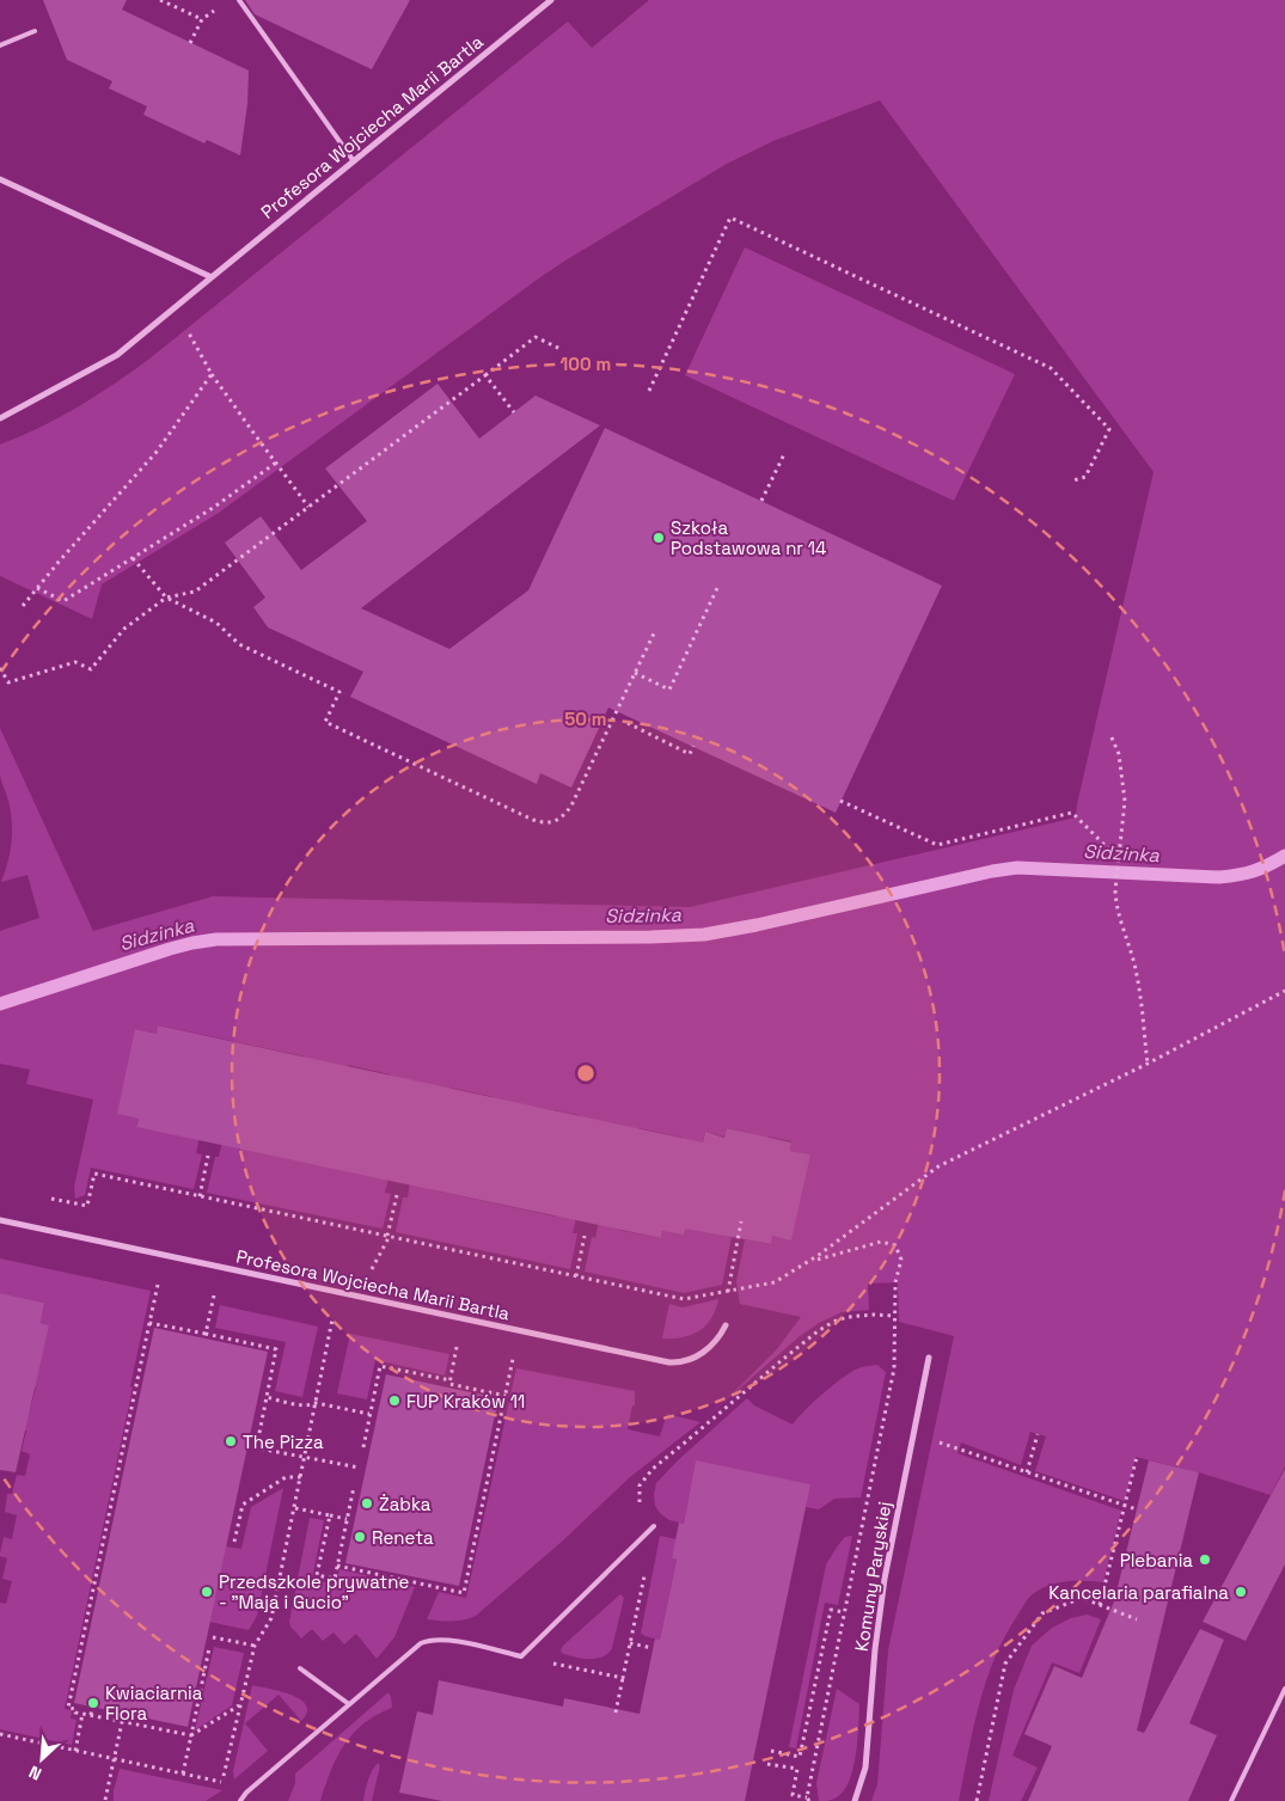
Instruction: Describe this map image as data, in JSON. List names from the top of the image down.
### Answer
{
  "streets": {
    "street": ["Profesora Wojciecha Marii Bartla", "Komuny Paryskiej"]
  },
  "water": ["Sidzinka"],
  "places": [
    "Szkoła Podstawowa nr 14",
    "FUP Kraków 11",
    "The Pizza",
    "Żabka",
    "Reneta",
    "Plebania",
    "Przedszkole prywatne - \"Maja i Gucio\"",
    "Kancelaria parafialna",
    "Kwiaciarnia Flora"
  ],
  "north": "bottom left",
  "rings": ["100 m", "50 m"]
}
